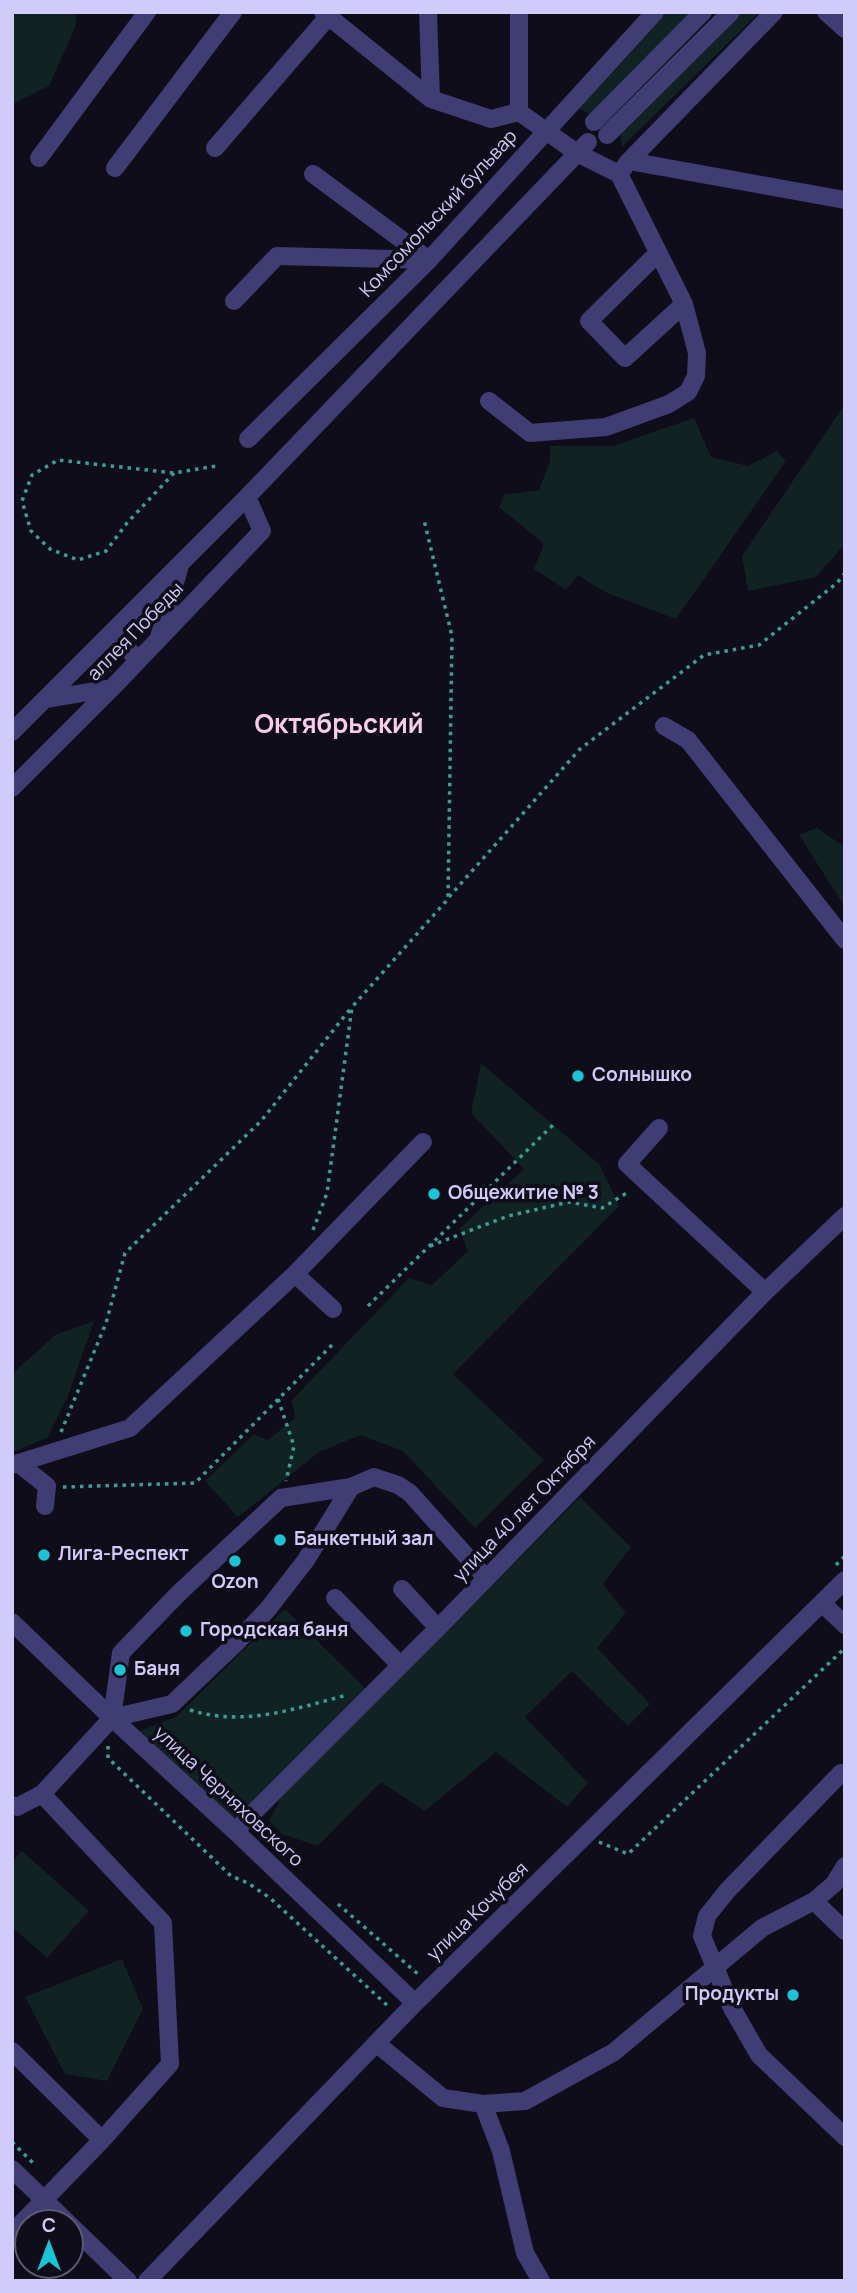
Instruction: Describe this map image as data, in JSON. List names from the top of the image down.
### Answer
{
  "streets": {
    "street": [
      "Комсомольский бульвар",
      "аллея Победы",
      "улица 40 лет Октября",
      "улица Черняховского",
      "улица Кочубея"
    ]
  },
  "crossings": [
    ["улица 40 лет Октября", "улица Черняховского"],
    ["улица Черняховского", "улица Кочубея"]
  ],
  "districts": ["Октябрьский"],
  "places": [
    "Солнышко",
    "Общежитие № 3",
    "Банкетный зал",
    "Лига-Респект",
    "Ozon",
    "Городская баня",
    "Баня",
    "Продукты"
  ],
  "north": "top"
}
